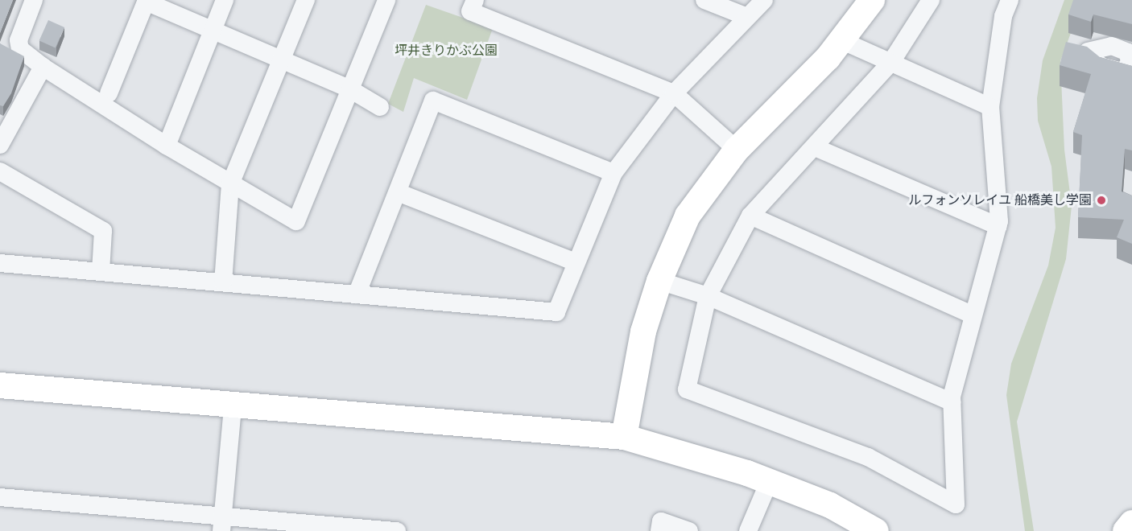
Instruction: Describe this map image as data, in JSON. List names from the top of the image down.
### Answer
{
  "parks": ["坪井きりかぶ公園"],
  "places": ["ルフォンソレイユ 船橋美し学園"]
}
